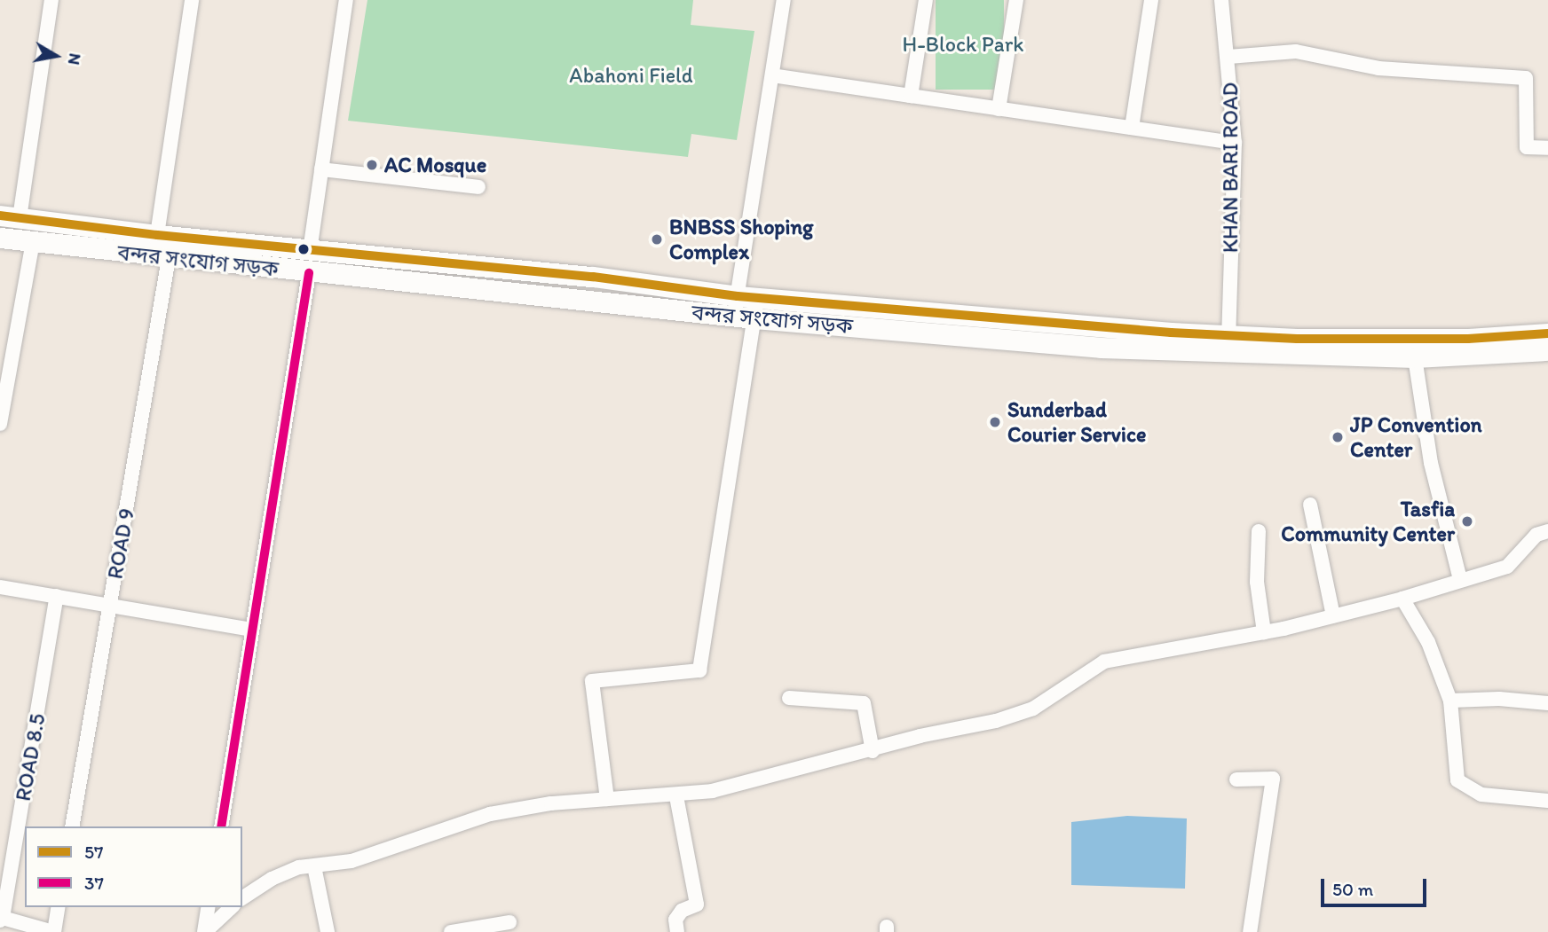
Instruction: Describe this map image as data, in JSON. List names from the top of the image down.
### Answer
{
  "streets": {
    "highway": ["বন্দর সংযোগ সড়ক"],
    "street": ["KHAN BARI ROAD", "ROAD 9", "ROAD 8.5"]
  },
  "crossings": [
    ["KHAN BARI ROAD", "বন্দর সংযোগ সড়ক"],
    ["বন্দর সংযোগ সড়ক", "ROAD 9"]
  ],
  "parks": ["H-Block Park", "Abahoni Field"],
  "places": [
    "AC Mosque",
    "BNBSS Shoping Complex",
    "Sunderbad Courier Service",
    "JP Convention Center",
    "Tasfia Community Center"
  ],
  "lines": ["transit line 57", "transit line 37"],
  "legend": ["57", "37"],
  "scale_bar": "50 m",
  "north": "right"
}
